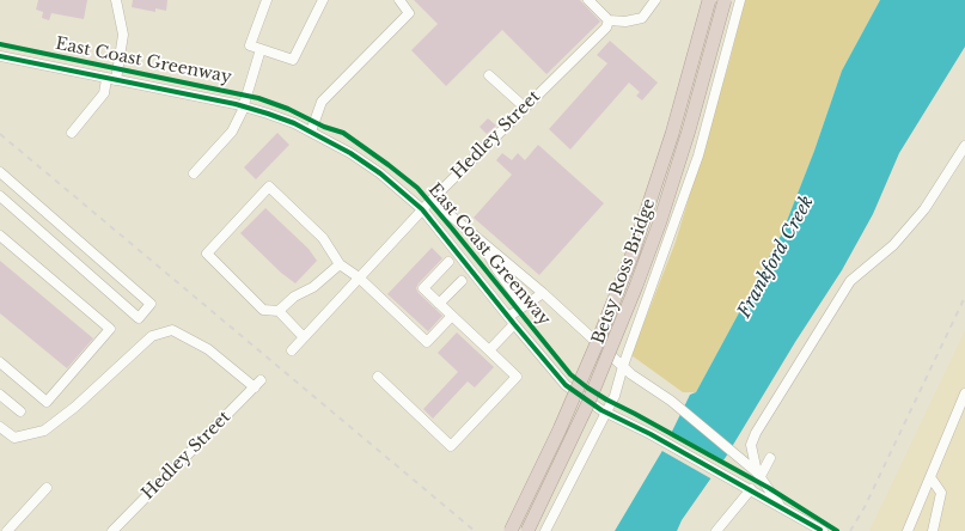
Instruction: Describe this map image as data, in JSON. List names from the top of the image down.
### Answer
{
  "streets": {
    "highway": ["Betsy Ross Bridge"],
    "street": ["Hedley Street"],
    "cycle path": ["East Coast Greenway"]
  },
  "water": ["Frankford Creek"]
}
